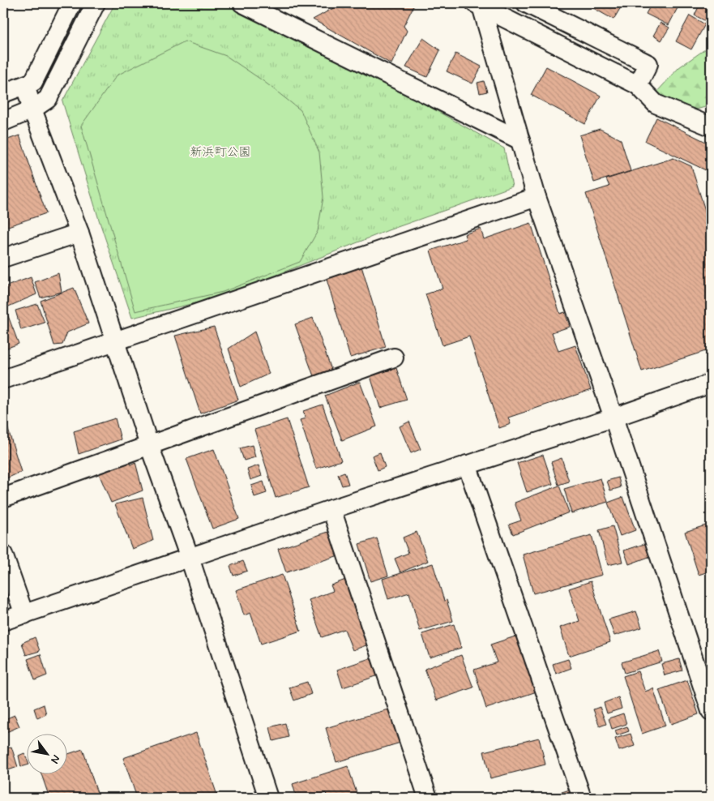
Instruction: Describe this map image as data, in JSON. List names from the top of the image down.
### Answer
{
  "parks": ["新浜町公園"],
  "north": "bottom right"
}
